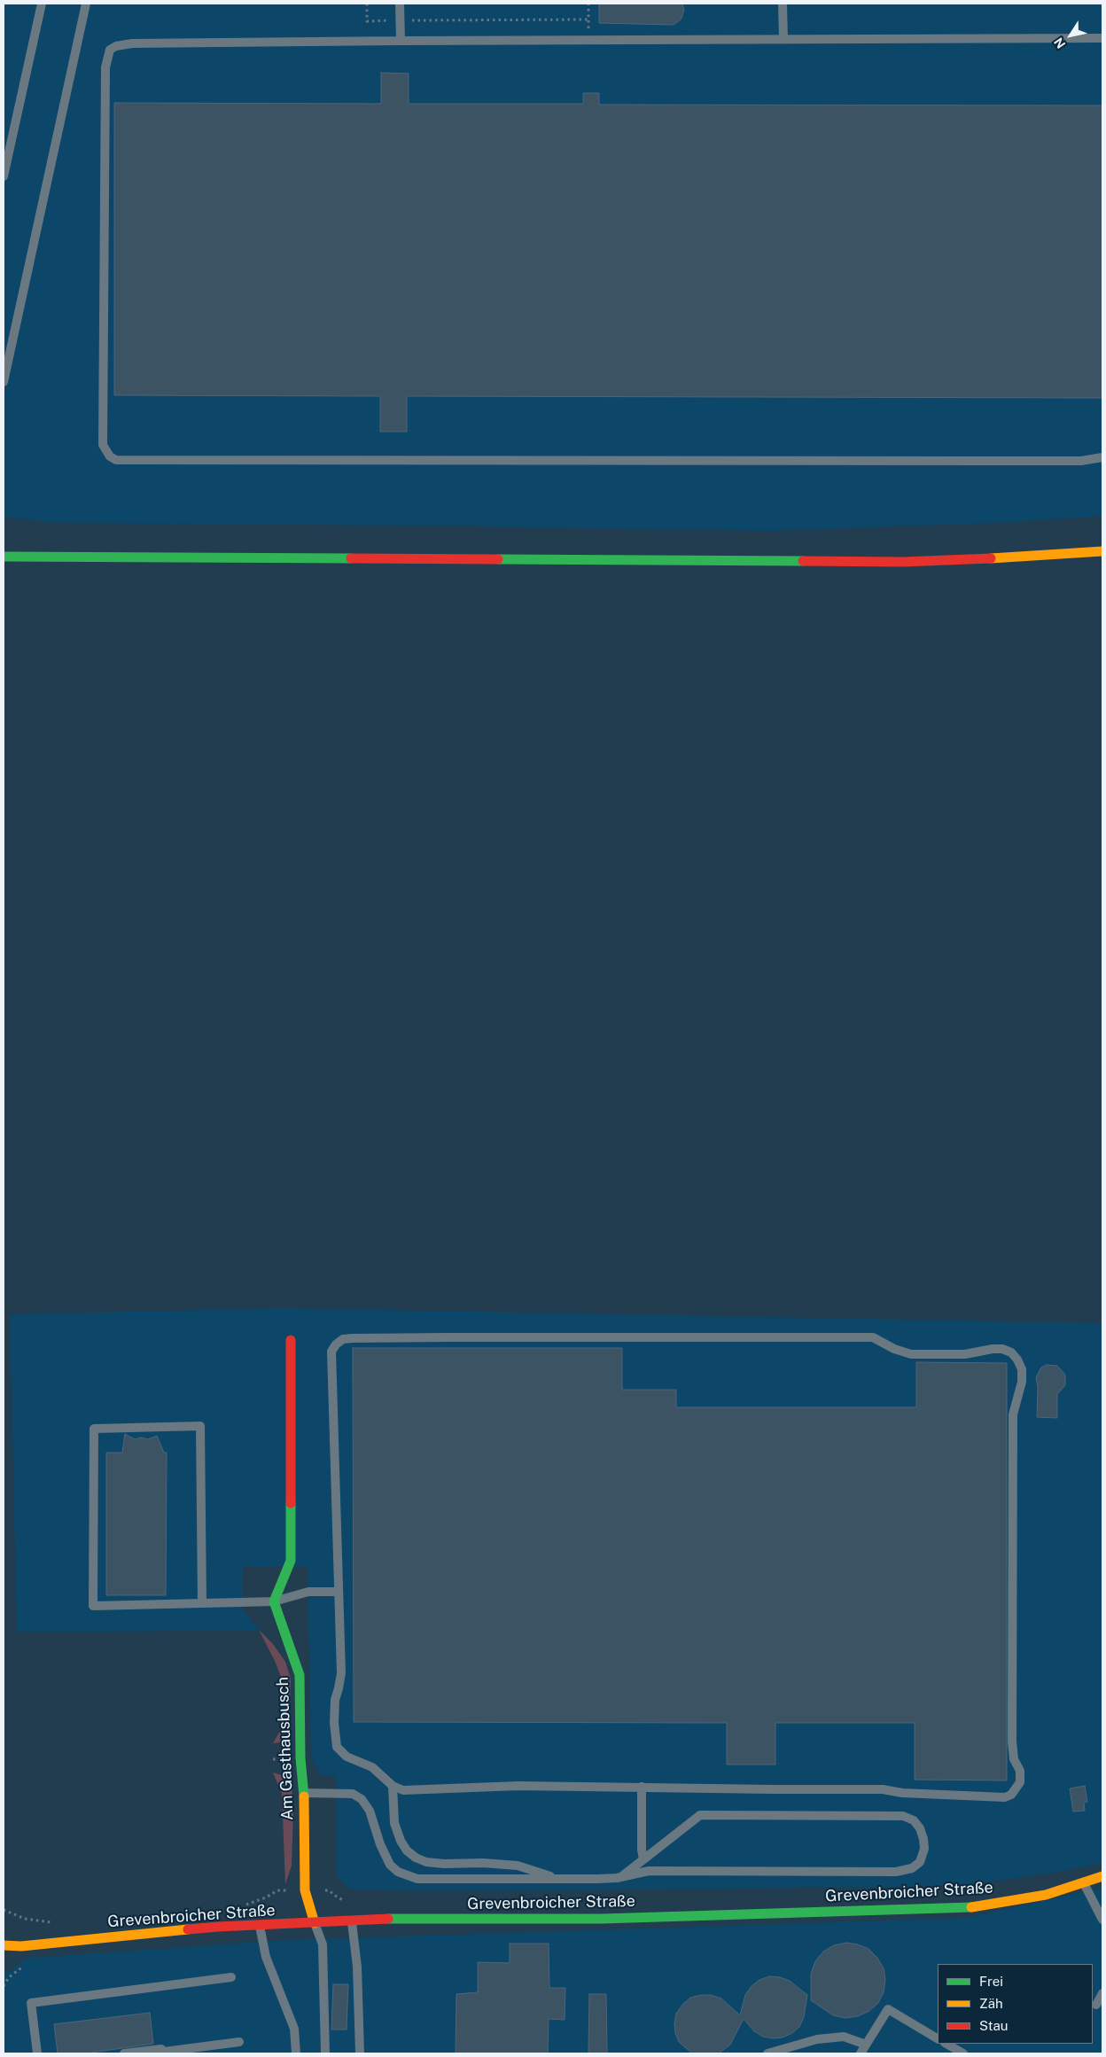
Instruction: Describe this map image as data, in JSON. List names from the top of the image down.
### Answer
{
  "streets": {
    "street": ["Am Gasthausbusch", "Grevenbroicher Straße"]
  },
  "crossings": [
    ["Am Gasthausbusch", "Grevenbroicher Straße"]
  ],
  "legend": ["Frei", "Zäh", "Stau"],
  "north": "bottom left"
}
